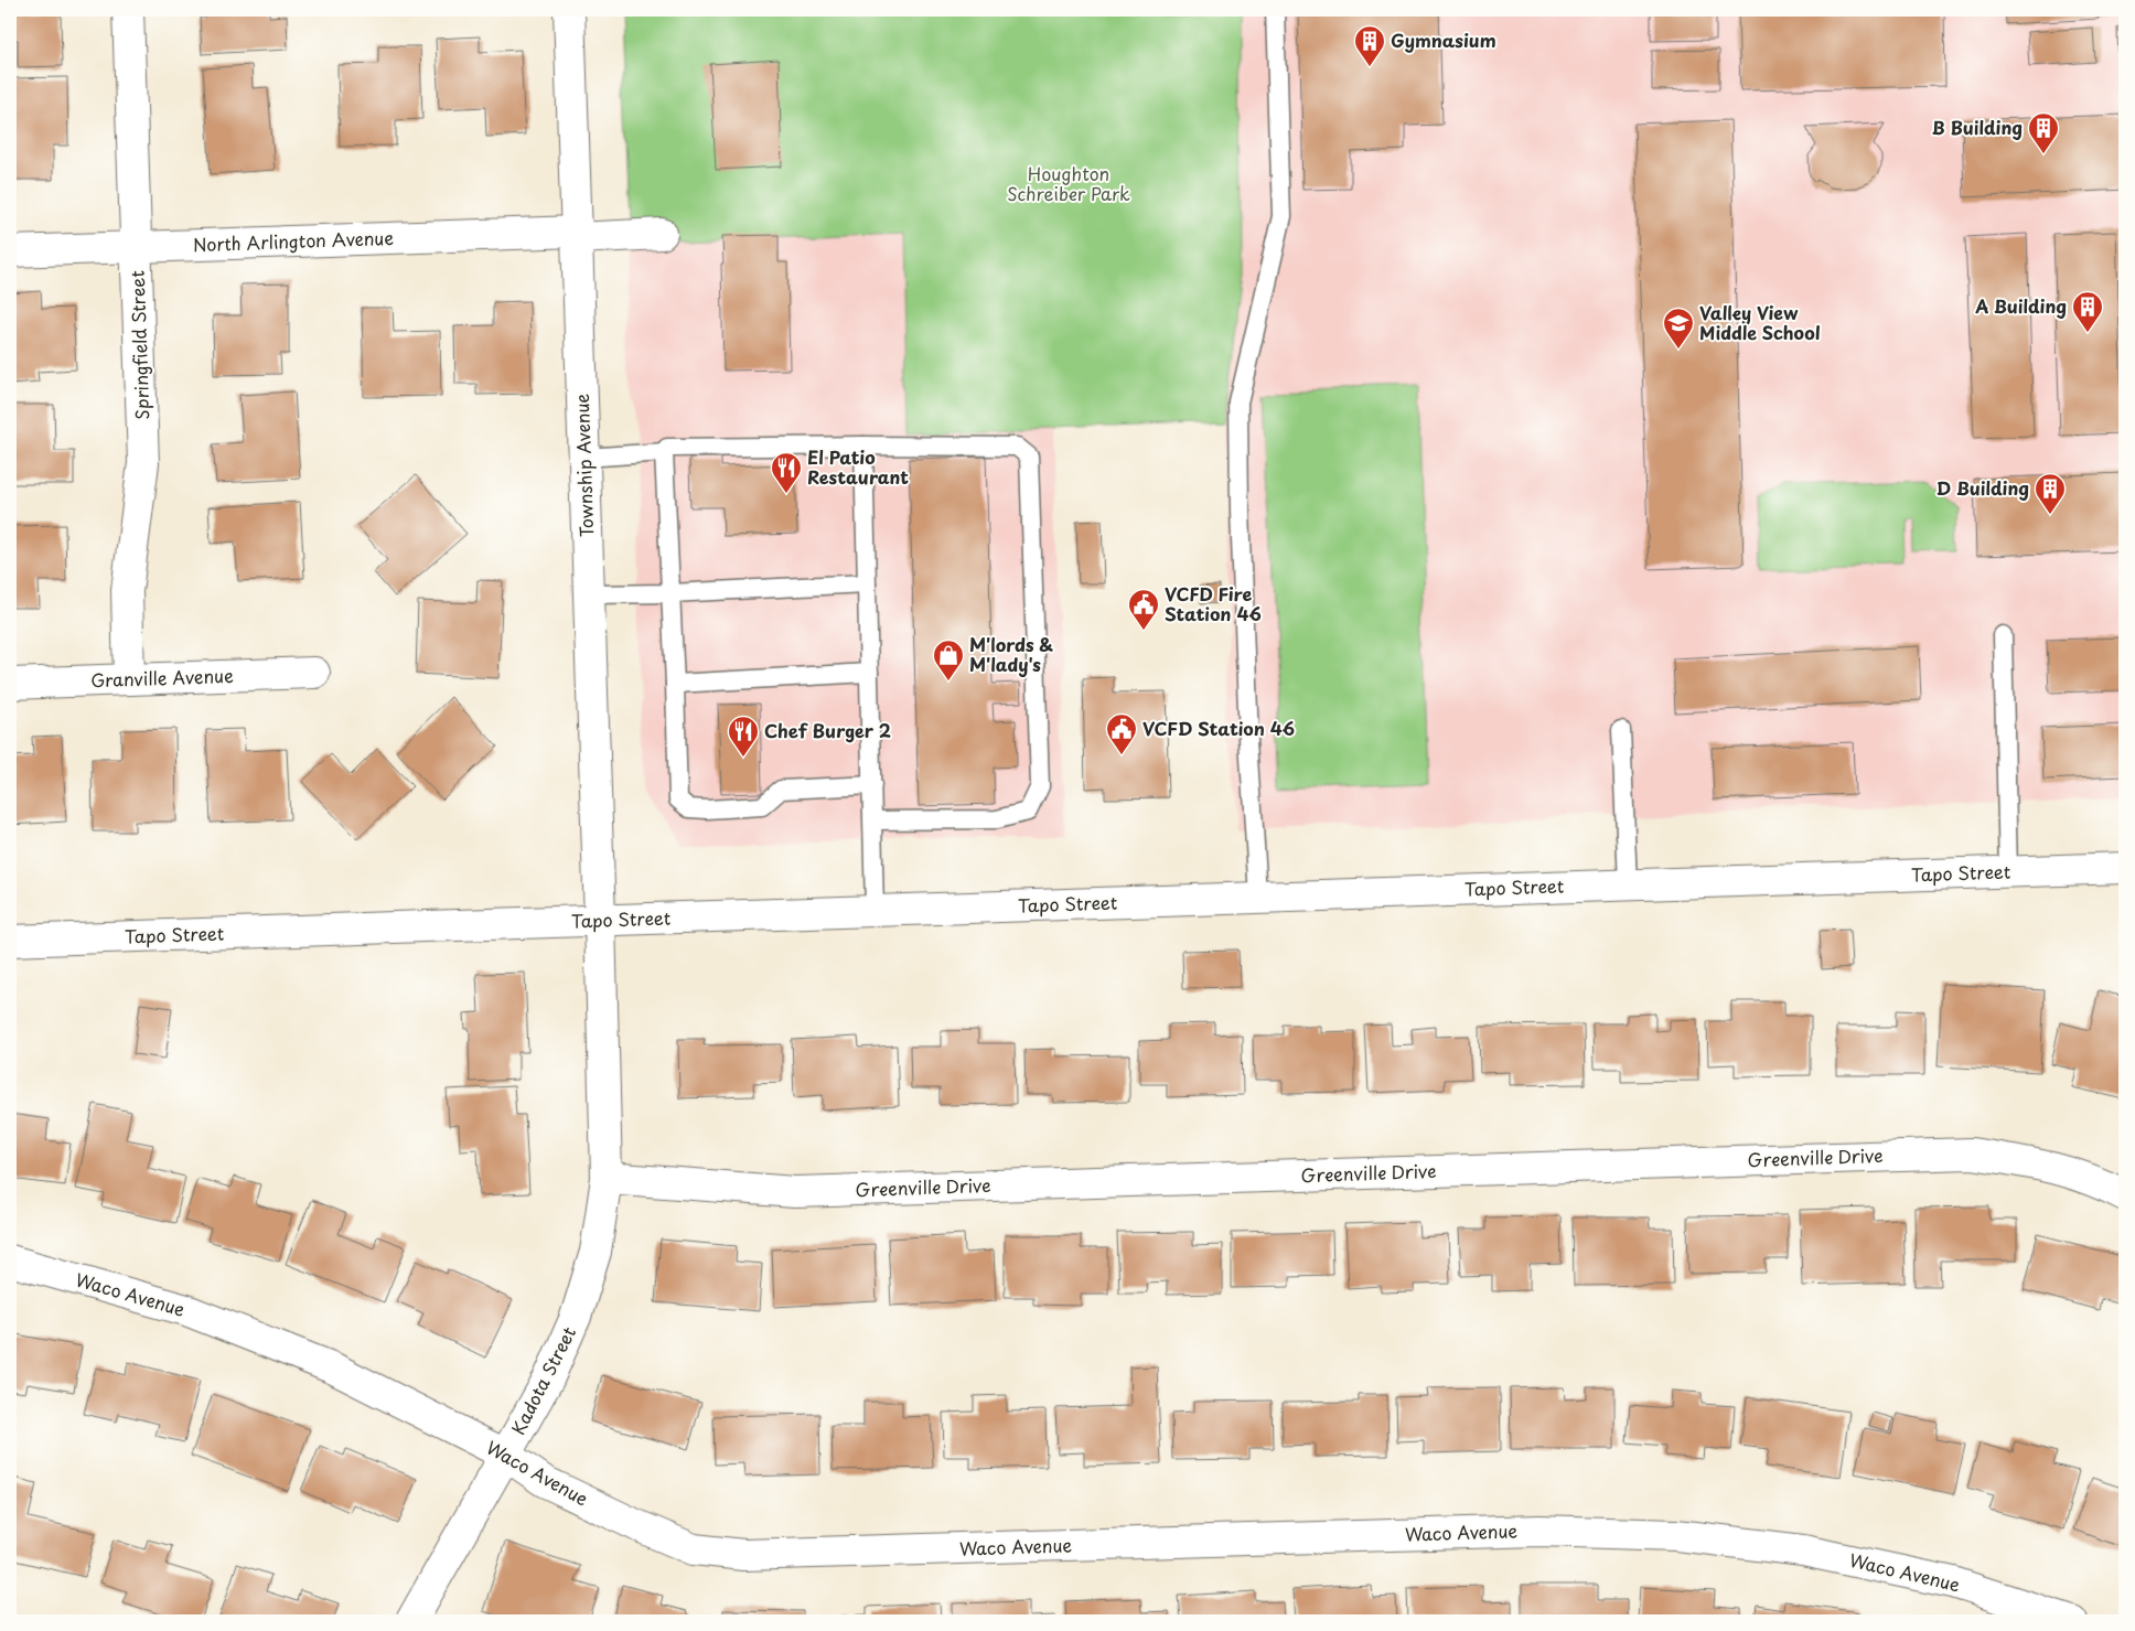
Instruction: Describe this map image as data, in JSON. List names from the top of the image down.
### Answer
{
  "streets": {
    "street": [
      "North Arlington Avenue",
      "Springfield Street",
      "Township Avenue",
      "Granville Avenue",
      "Tapo Street",
      "Greenville Drive",
      "Waco Avenue",
      "Kadota Street"
    ]
  },
  "crossings": [
    ["North Arlington Avenue", "Springfield Street"],
    ["North Arlington Avenue", "Township Avenue"],
    ["Springfield Street", "Granville Avenue"],
    ["Township Avenue", "Tapo Street"],
    ["Township Avenue", "Kadota Street"],
    ["Tapo Street", "Kadota Street"],
    ["Greenville Drive", "Kadota Street"],
    ["Waco Avenue", "Kadota Street"]
  ],
  "parks": ["Houghton Schreiber Park"],
  "places": {
    "building": [
      "Gymnasium",
      "B Building",
      "A Building",
      "D Building"
    ],
    "school or university": ["Valley View Middle School"],
    "restaurant": ["El Patio Restaurant", "Chef Burger 2"],
    "public building": ["VCFD Fire Station 46", "VCFD Station 46"],
    "shop": ["M'lords & M'lady's"]
  }
}
